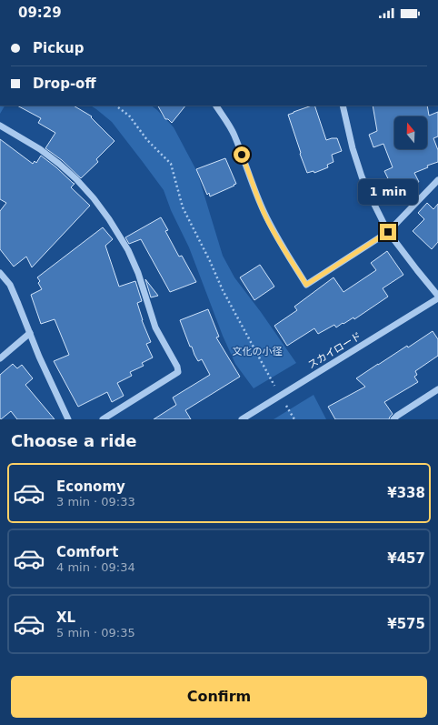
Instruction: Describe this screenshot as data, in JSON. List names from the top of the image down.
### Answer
{
  "streets": {
    "street": ["スカイロード"]
  },
  "parks": ["文化の小径"],
  "north": "top",
  "page": {
    "status": "09:29",
    "banner": ["Pickup", "Drop-off"],
    "bubble": "1 min",
    "heading": "Choose a ride",
    "list": [
      {
        "name": "Economy",
        "note": "3 min · 09:33",
        "value": "¥338"
      },
      {
        "name": "Comfort",
        "note": "4 min · 09:34",
        "value": "¥457"
      },
      {
        "name": "XL",
        "note": "5 min · 09:35",
        "value": "¥575"
      }
    ],
    "buttons": "Confirm"
  }
}
